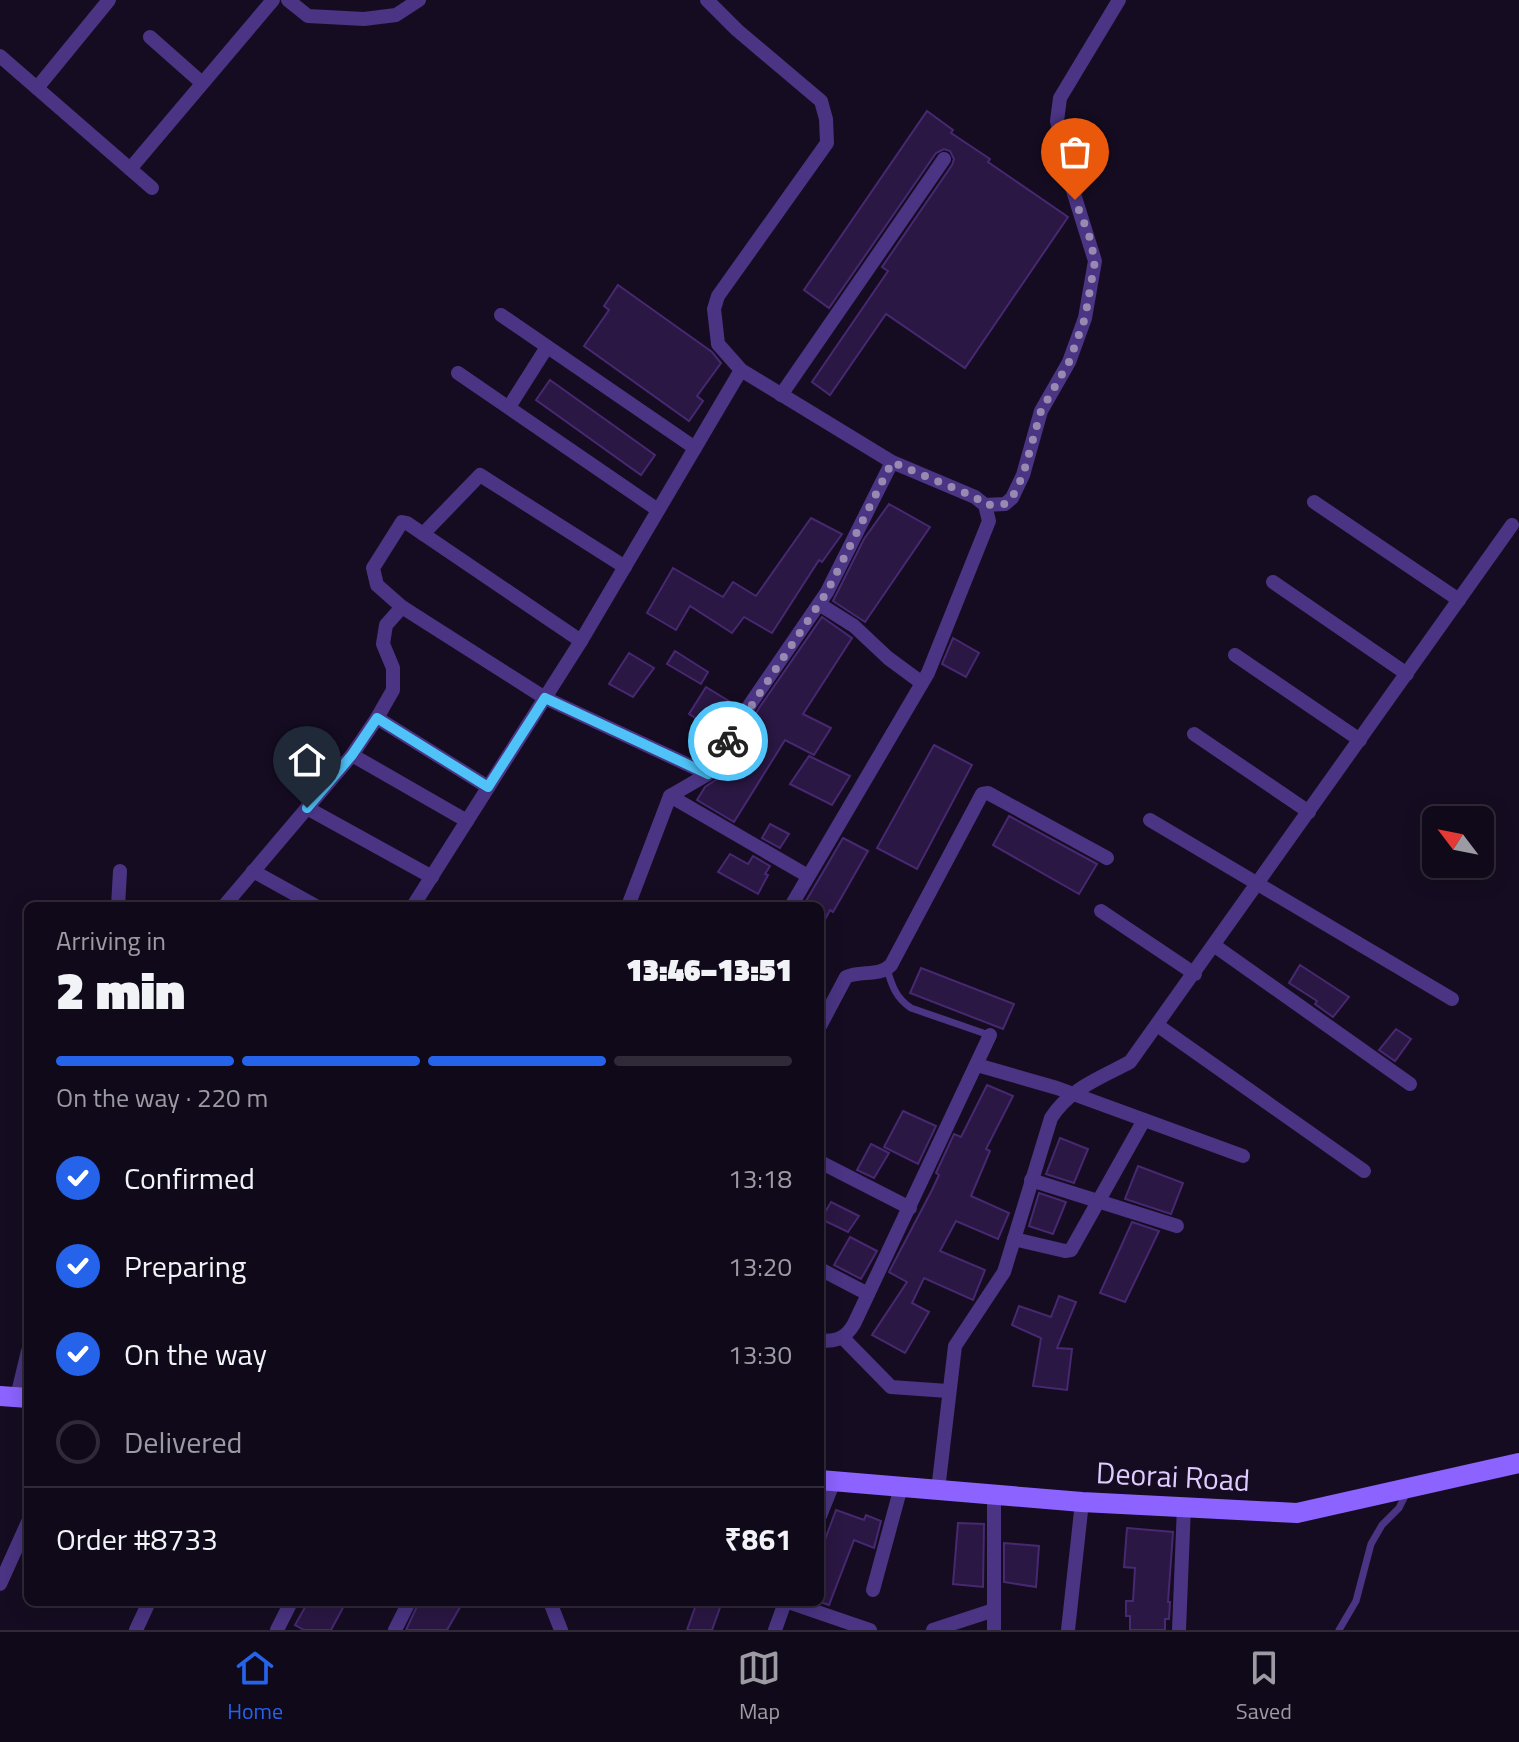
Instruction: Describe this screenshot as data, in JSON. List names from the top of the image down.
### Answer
{
  "streets": {
    "street": ["Deorai Road"]
  },
  "north": "top left",
  "page": {
    "heading": ["2 min", "Arriving in", "13:46–13:51"],
    "panel": ["Order #8733", "₹861"],
    "bar": "On the way · 220 m",
    "list": [
      ["Confirmed", "13:18"],
      ["Preparing", "13:20"],
      ["On the way", "13:30"],
      "Delivered"
    ],
    "tabs": ["Home", "Map", "Saved"]
  }
}
